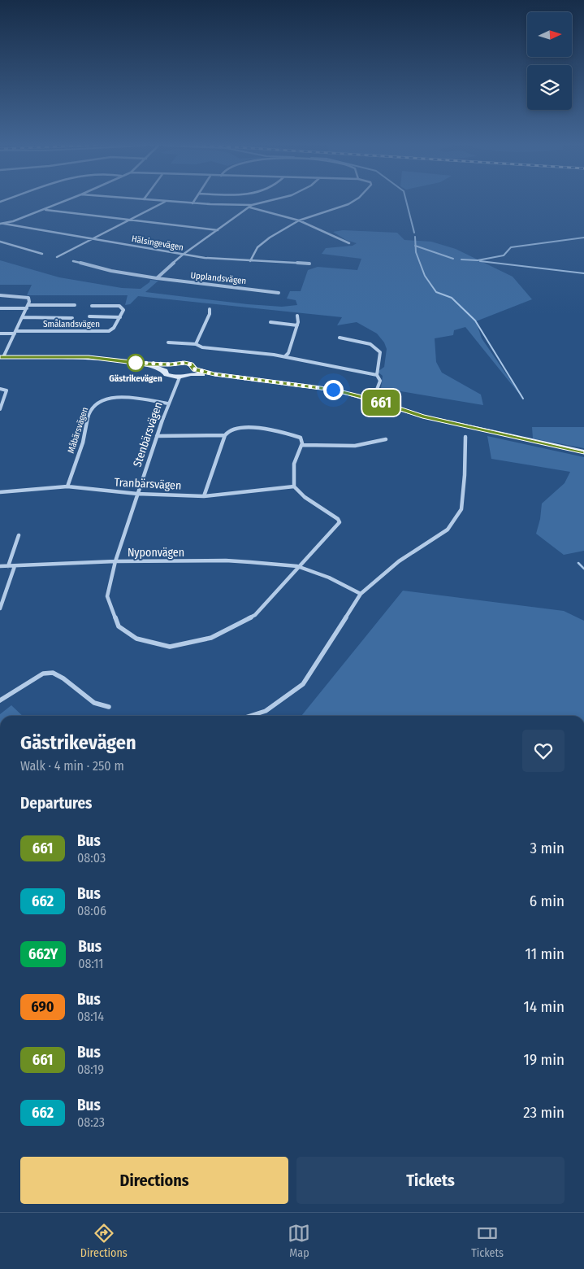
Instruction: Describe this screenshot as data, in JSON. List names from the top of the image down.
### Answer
{
  "streets": {
    "street": [
      "Hälsingevägen",
      "Upplandsvägen",
      "Smålandsvägen",
      "Måbärsvägen",
      "Stenbärsvägen",
      "Tranbärsvägen",
      "Nyponvägen"
    ]
  },
  "crossings": [
    ["Måbärsvägen", "Stenbärsvägen"],
    ["Måbärsvägen", "Tranbärsvägen"],
    ["Stenbärsvägen", "Tranbärsvägen"],
    ["Stenbärsvägen", "Nyponvägen"]
  ],
  "places": ["Gästrikevägen"],
  "lines": ["bus line 661"],
  "north": "right",
  "page": {
    "on_map": "661",
    "heading": [
      ["Gästrikevägen", "Walk · 4 min · 250 m"],
      "Departures"
    ],
    "list": [
      {
        "mark": "661",
        "name": "Bus",
        "note": "08:03",
        "value": "3 min"
      },
      {
        "mark": "662",
        "name": "Bus",
        "note": "08:06",
        "value": "6 min"
      },
      {
        "mark": "662Y",
        "name": "Bus",
        "note": "08:11",
        "value": "11 min"
      },
      {
        "mark": "690",
        "name": "Bus",
        "note": "08:14",
        "value": "14 min"
      },
      {
        "mark": "661",
        "name": "Bus",
        "note": "08:19",
        "value": "19 min"
      },
      {
        "mark": "662",
        "name": "Bus",
        "note": "08:23",
        "value": "23 min"
      }
    ],
    "buttons": ["Directions", "Tickets"],
    "tabs": ["Directions", "Map", "Tickets"]
  }
}
